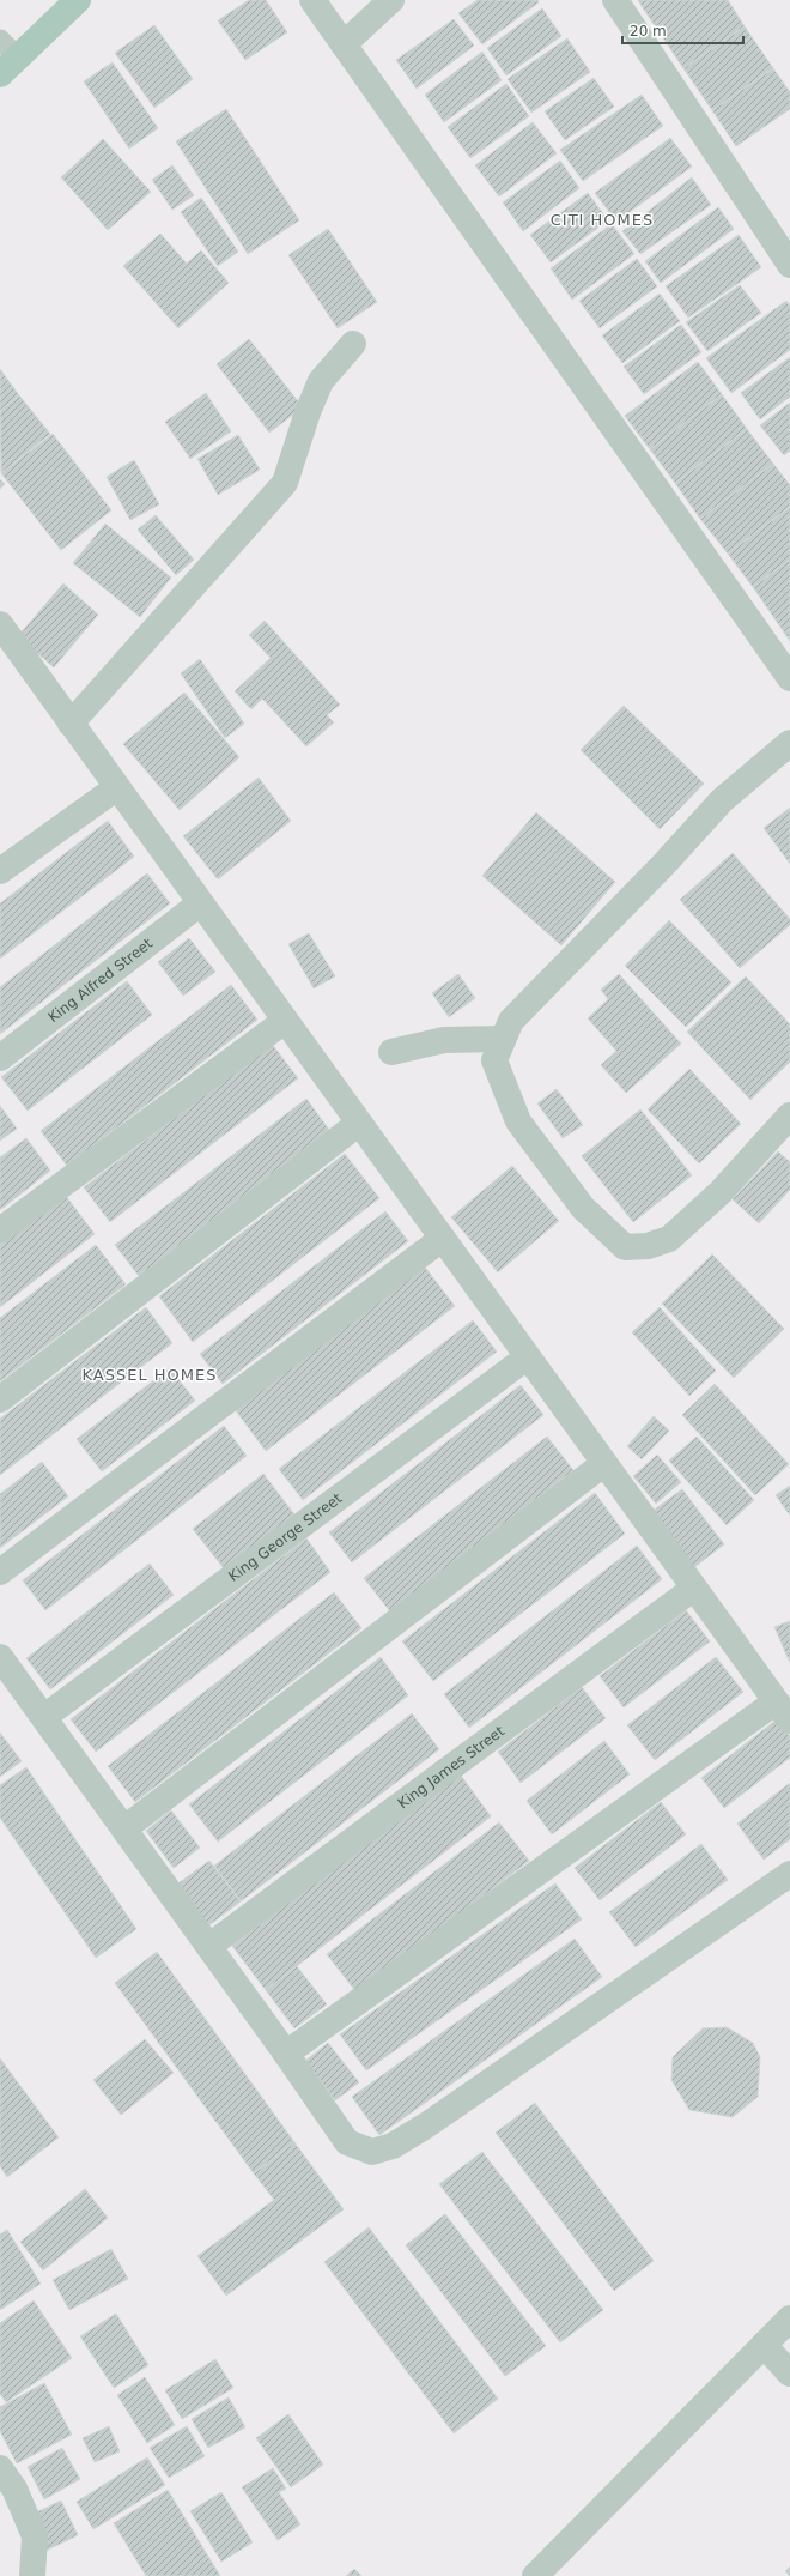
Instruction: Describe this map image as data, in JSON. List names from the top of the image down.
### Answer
{
  "streets": {
    "street": ["King Alfred Street", "King George Street", "King James Street"]
  },
  "districts": ["CITI HOMES", "KASSEL HOMES"],
  "scale_bar": "20 m"
}
